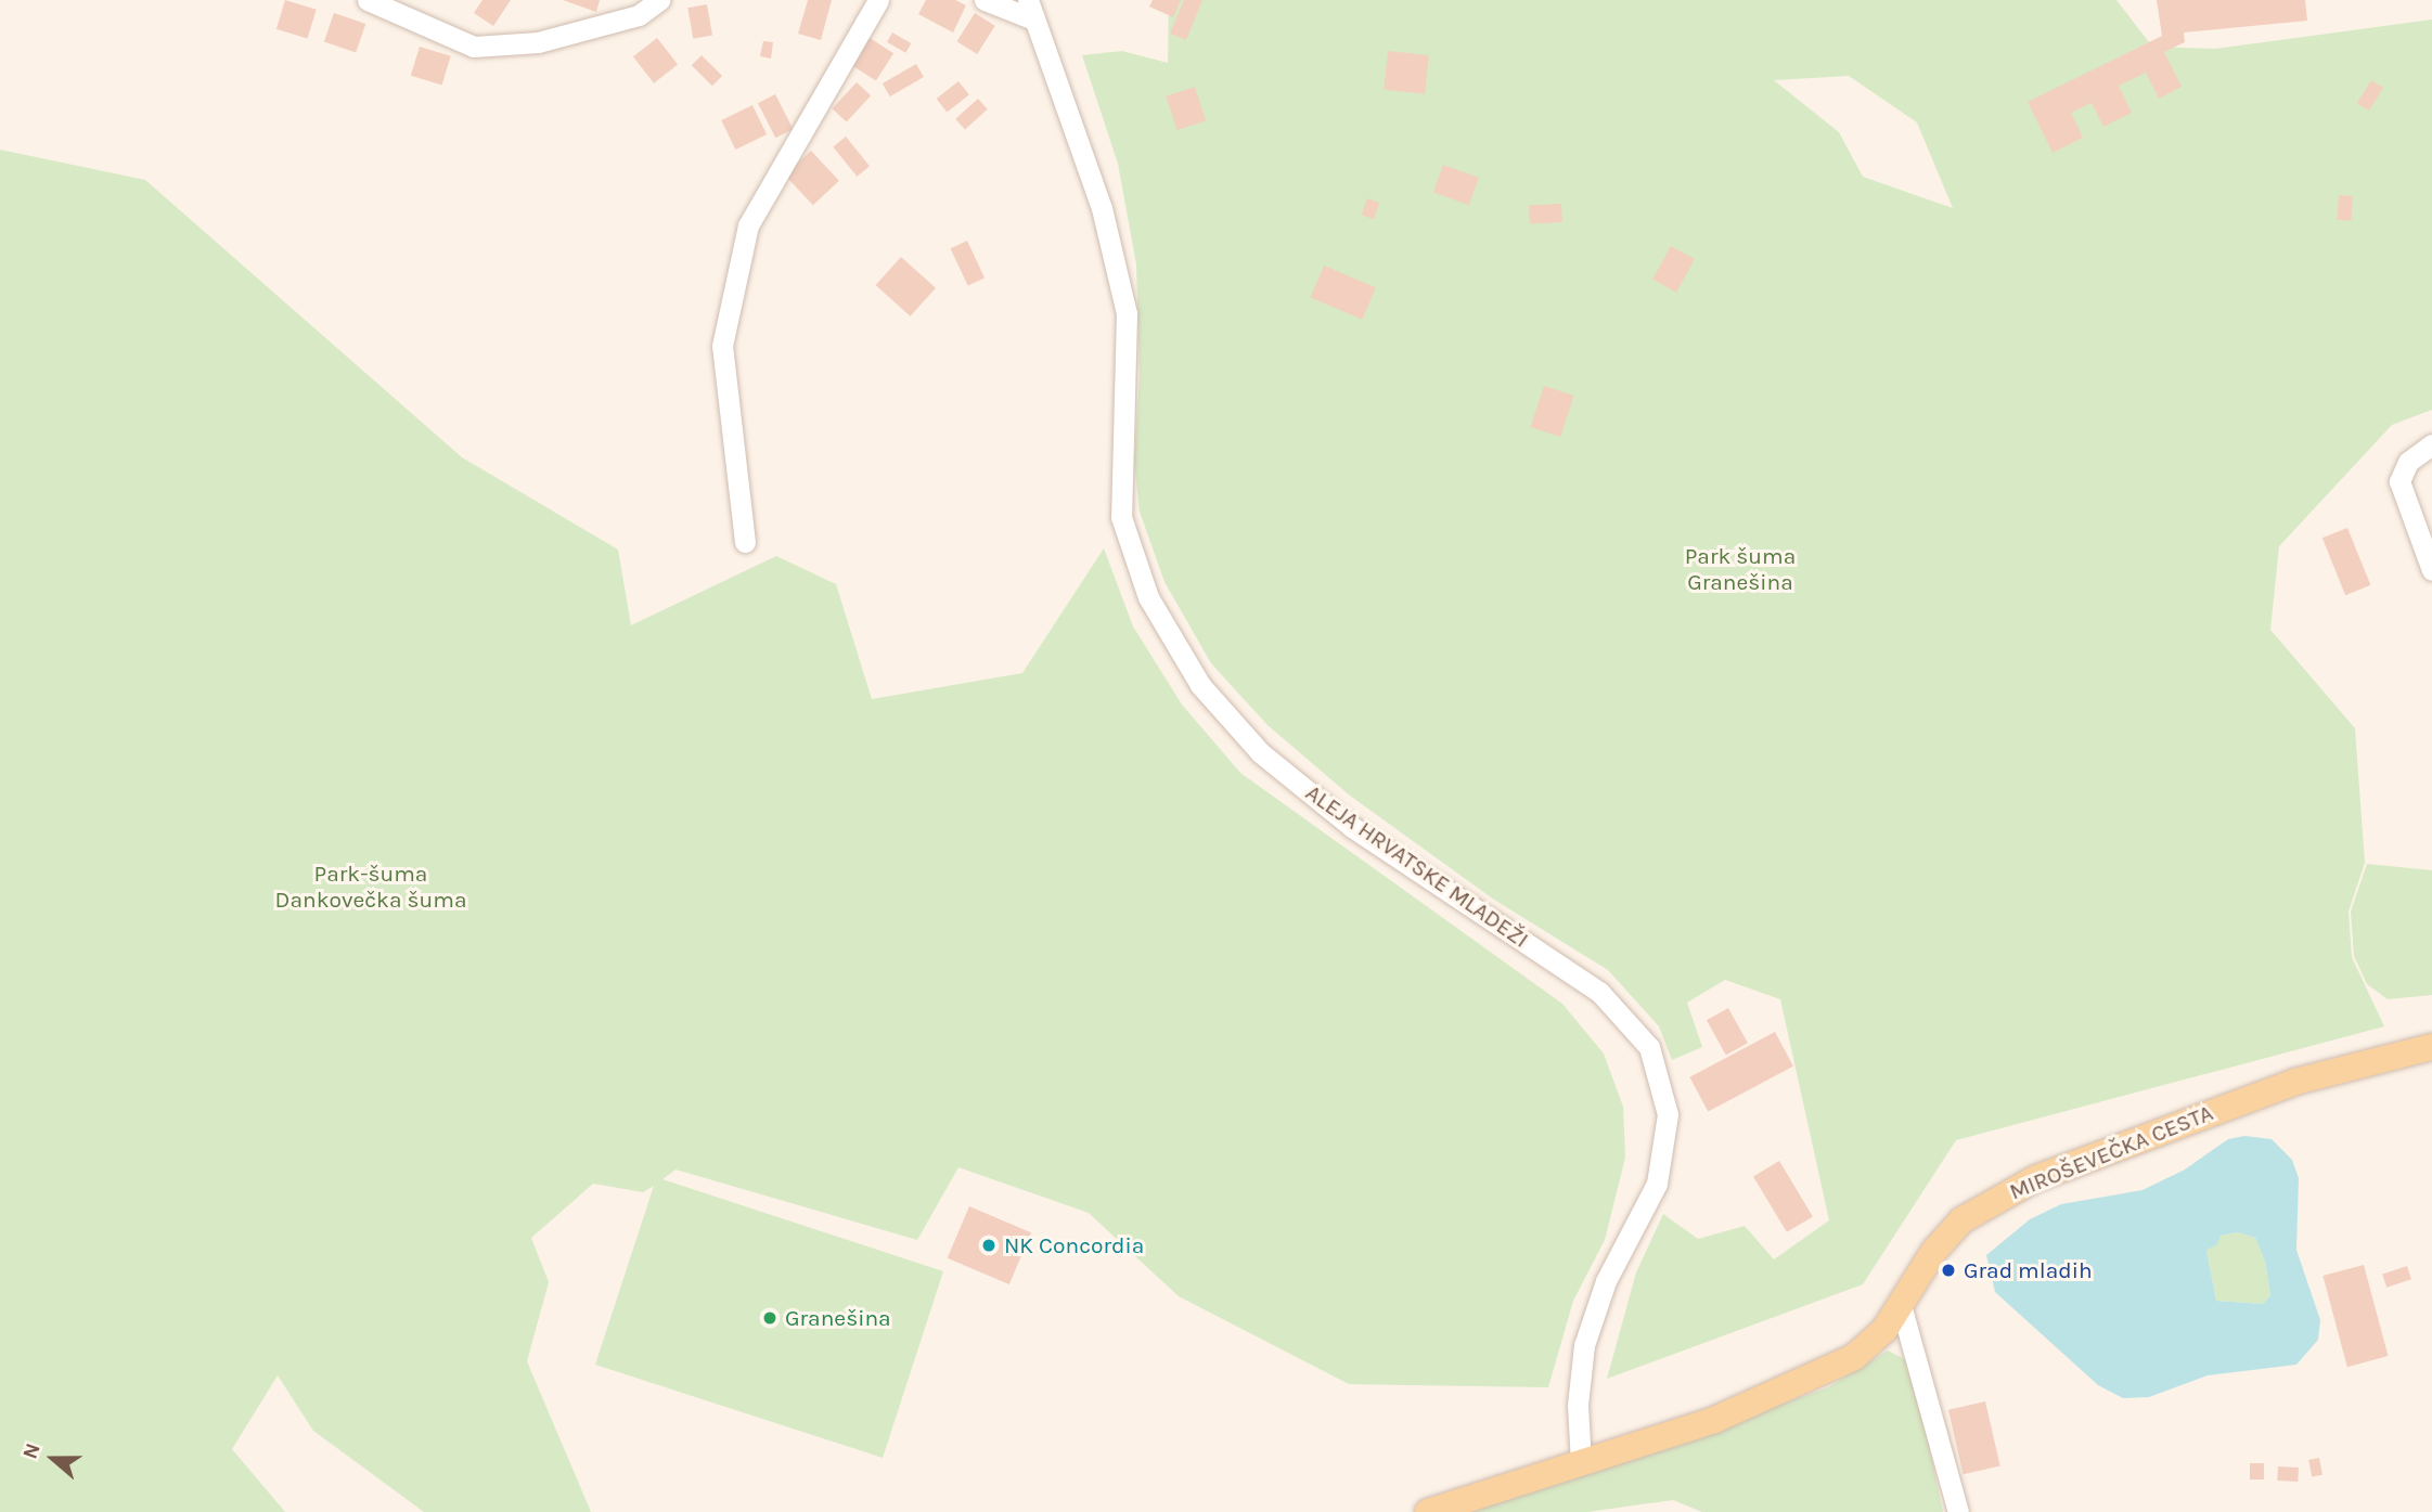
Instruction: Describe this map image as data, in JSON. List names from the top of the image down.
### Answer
{
  "streets": {
    "main road": ["MIROŠEVEČKA CESTA"],
    "street": ["ALEJA HRVATSKE MLADEŽI"]
  },
  "crossings": [
    ["ALEJA HRVATSKE MLADEŽI", "MIROŠEVEČKA CESTA"]
  ],
  "parks": ["Park šuma Granešina", "Park-šuma Dankovečka šuma"],
  "places": ["NK Concordia", "Grad mladih", "Granešina"],
  "north": "left"
}
